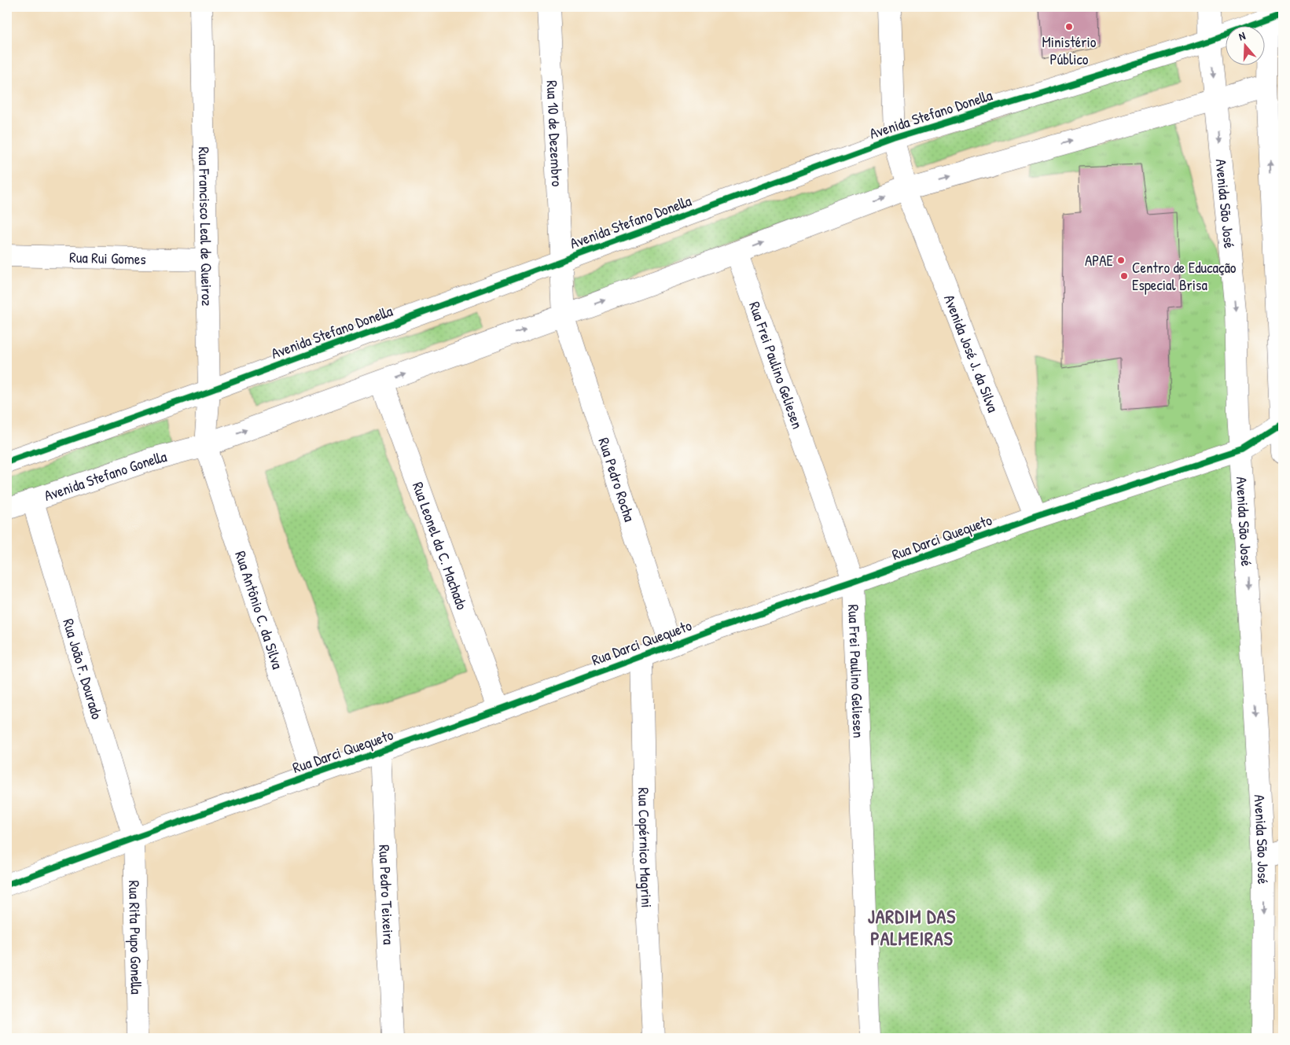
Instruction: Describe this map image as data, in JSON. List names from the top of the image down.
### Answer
{
  "streets": {
    "street": [
      "Avenida Stefano Donella",
      "Rua 10 de Dezembro",
      "Avenida São José",
      "Rua Francisco Leal de Queiroz",
      "Rua Rui Gomes",
      "Avenida José J. da Silva",
      "Rua Frei Paulino Geliesen",
      "Avenida Stefano Gonella",
      "Rua Pedro Rocha",
      "Rua Darci Quequeto",
      "Rua Leonel da C. Machado",
      "Rua Antônio C. da Silva",
      "Rua João F. Dourado",
      "Rua Copérnico Magrini",
      "Rua Pedro Teixeira",
      "Rua Rita Pupo Gonella"
    ]
  },
  "crossings": [
    ["Avenida Stefano Donella", "Rua 10 de Dezembro"],
    ["Avenida Stefano Donella", "Avenida São José"],
    ["Avenida Stefano Donella", "Rua Francisco Leal de Queiroz"],
    ["Avenida Stefano Donella", "Avenida José J. da Silva"],
    ["Rua 10 de Dezembro", "Rua Pedro Rocha"],
    ["Avenida São José", "Rua Darci Quequeto"],
    ["Rua Francisco Leal de Queiroz", "Rua Rui Gomes"],
    ["Rua Francisco Leal de Queiroz", "Avenida Stefano Gonella"],
    ["Rua Francisco Leal de Queiroz", "Rua Antônio C. da Silva"],
    ["Avenida José J. da Silva", "Rua Darci Quequeto"],
    ["Rua Frei Paulino Geliesen", "Rua Darci Quequeto"],
    ["Avenida Stefano Gonella", "Rua Antônio C. da Silva"],
    ["Avenida Stefano Gonella", "Rua João F. Dourado"],
    ["Rua Pedro Rocha", "Rua Darci Quequeto"],
    ["Rua Darci Quequeto", "Rua Leonel da C. Machado"],
    ["Rua Darci Quequeto", "Rua Antônio C. da Silva"],
    ["Rua Darci Quequeto", "Rua João F. Dourado"],
    ["Rua Darci Quequeto", "Rua Copérnico Magrini"],
    ["Rua Darci Quequeto", "Rua Pedro Teixeira"],
    ["Rua Darci Quequeto", "Rua Rita Pupo Gonella"],
    ["Rua João F. Dourado", "Rua Rita Pupo Gonella"]
  ],
  "districts": ["JARDIM DAS PALMEIRAS"],
  "places": ["Ministério Público", "APAE", "Centro de Educação Especial Brisa"],
  "north": "top"
}
